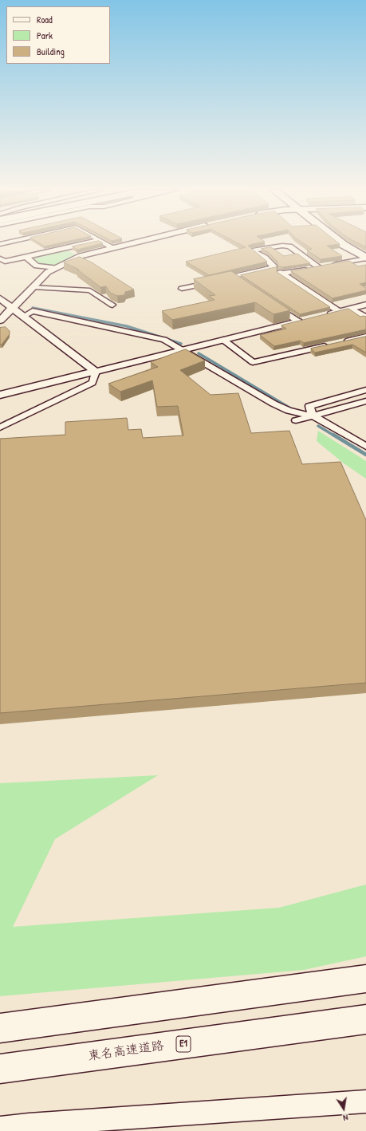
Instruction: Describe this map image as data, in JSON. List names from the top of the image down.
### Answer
{
  "streets": {
    "highway": ["E1", "東名高速道路"]
  },
  "legend": ["Road", "Park", "Building"],
  "north": "bottom"
}
